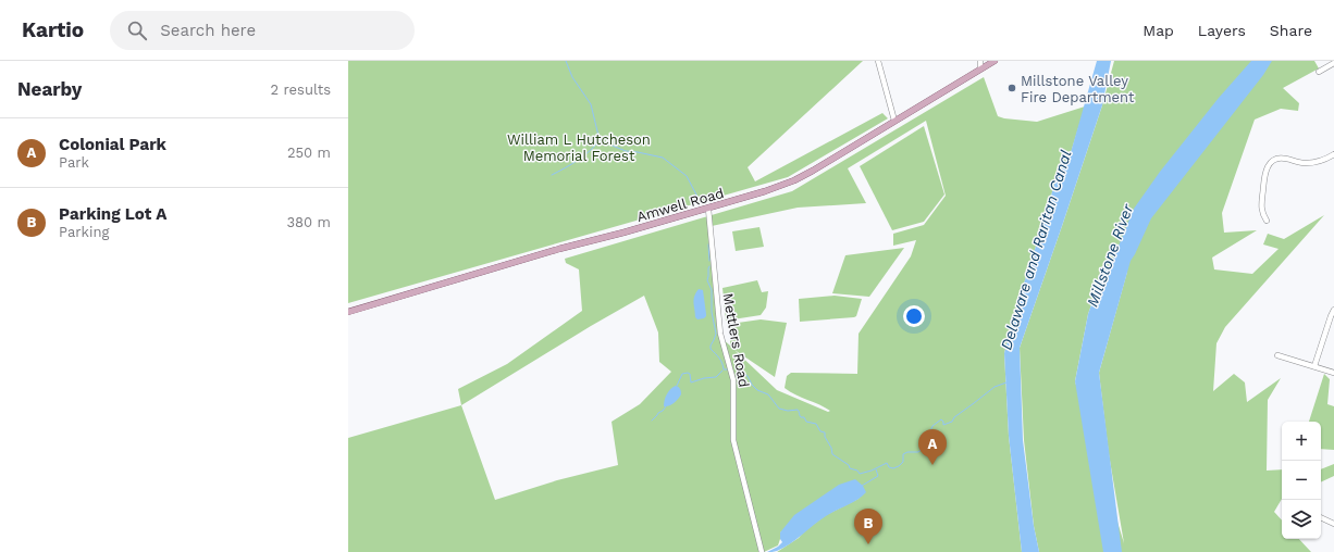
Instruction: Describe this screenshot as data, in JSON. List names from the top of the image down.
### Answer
{
  "streets": {
    "main road": ["Amwell Road"],
    "street": ["Mettlers Road"]
  },
  "crossings": [
    ["Amwell Road", "Mettlers Road"]
  ],
  "water": ["Delaware and Raritan Canal", "Millstone River"],
  "parks": ["William L Hutcheson Memorial Forest"],
  "places": ["Millstone Valley Fire Department"],
  "page": {
    "header": "Kartio",
    "search": "Search here",
    "nav": ["Map", "Layers", "Share"],
    "heading": ["Nearby", "2 results"],
    "list": [
      {
        "mark": "A",
        "name": "Colonial Park",
        "note": "Park",
        "value": "250 m"
      },
      {
        "mark": "B",
        "name": "Parking Lot A",
        "note": "Parking",
        "value": "380 m"
      }
    ],
    "map_buttons": ["+", "−"],
    "pins": ["A", "B"]
  }
}
